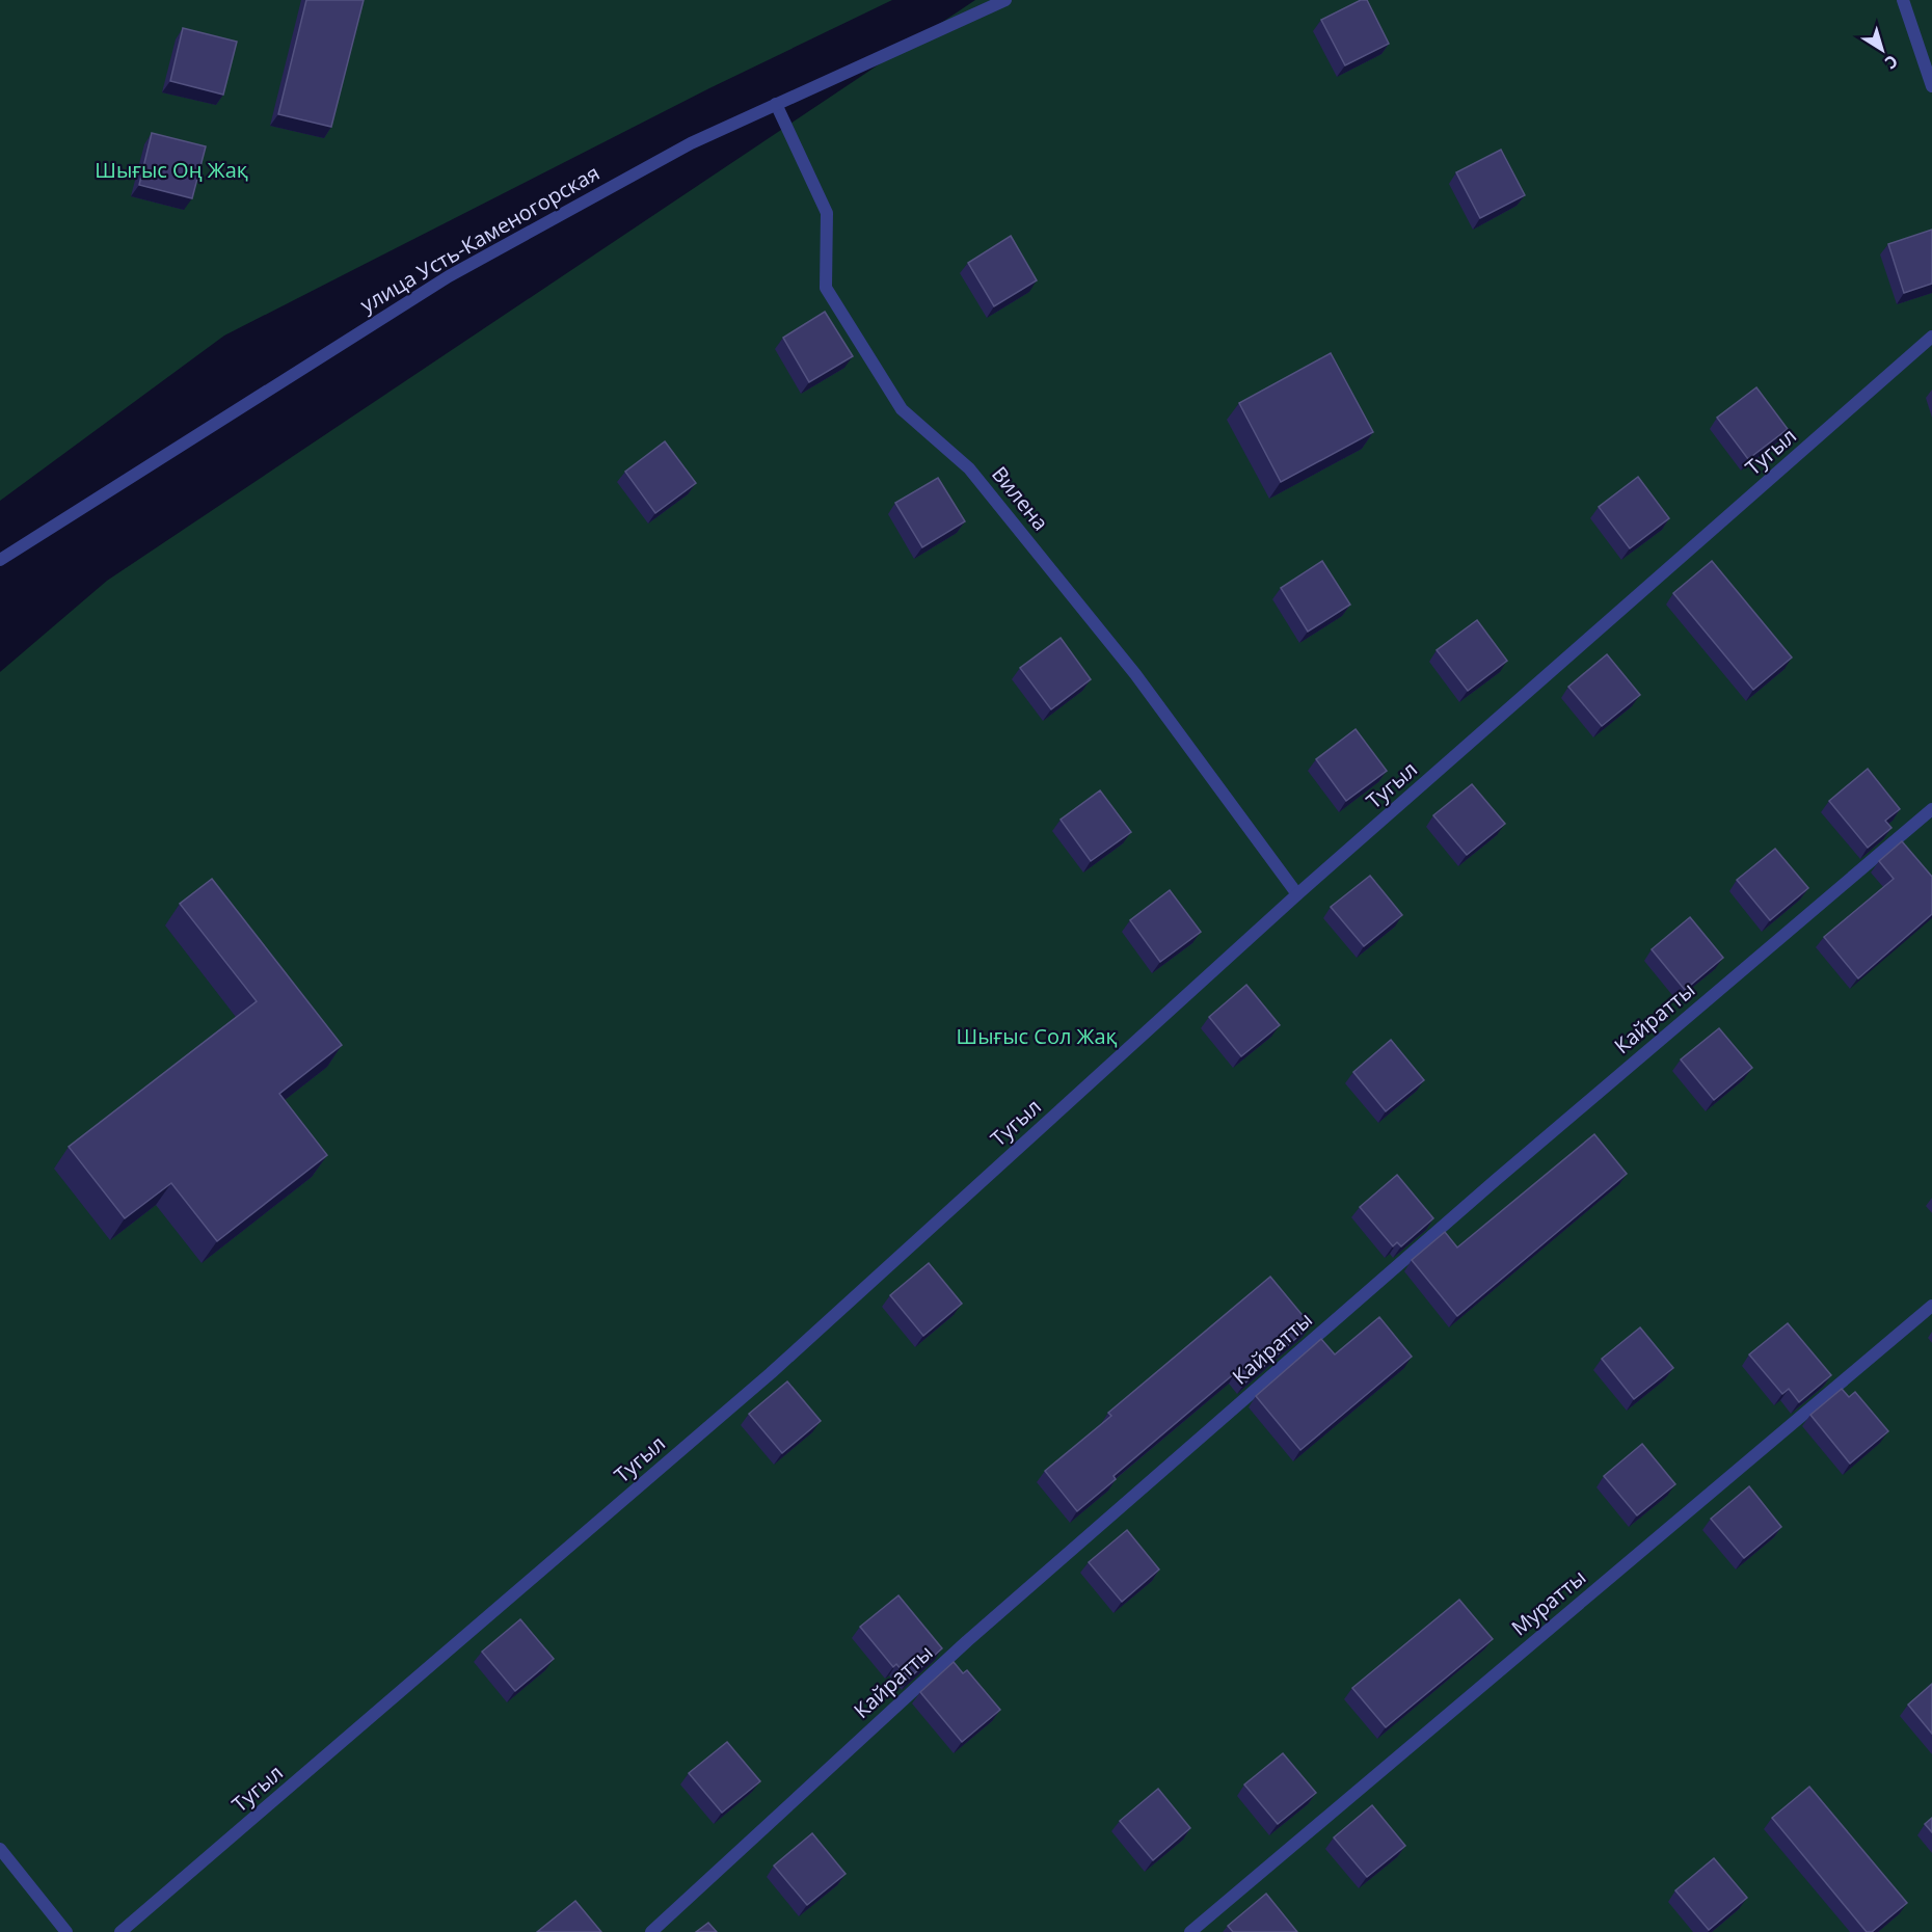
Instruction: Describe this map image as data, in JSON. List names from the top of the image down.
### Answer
{
  "streets": {
    "street": [
      "улица Усть-Каменогорская",
      "Тугыл",
      "Вилена",
      "Кайратты",
      "Муратты"
    ]
  },
  "crossings": [
    ["улица Усть-Каменогорская", "Вилена"],
    ["Тугыл", "Вилена"]
  ],
  "parks": ["Шығыс Оң Жақ", "Шығыс Сол Жақ"],
  "north": "bottom right"
}
